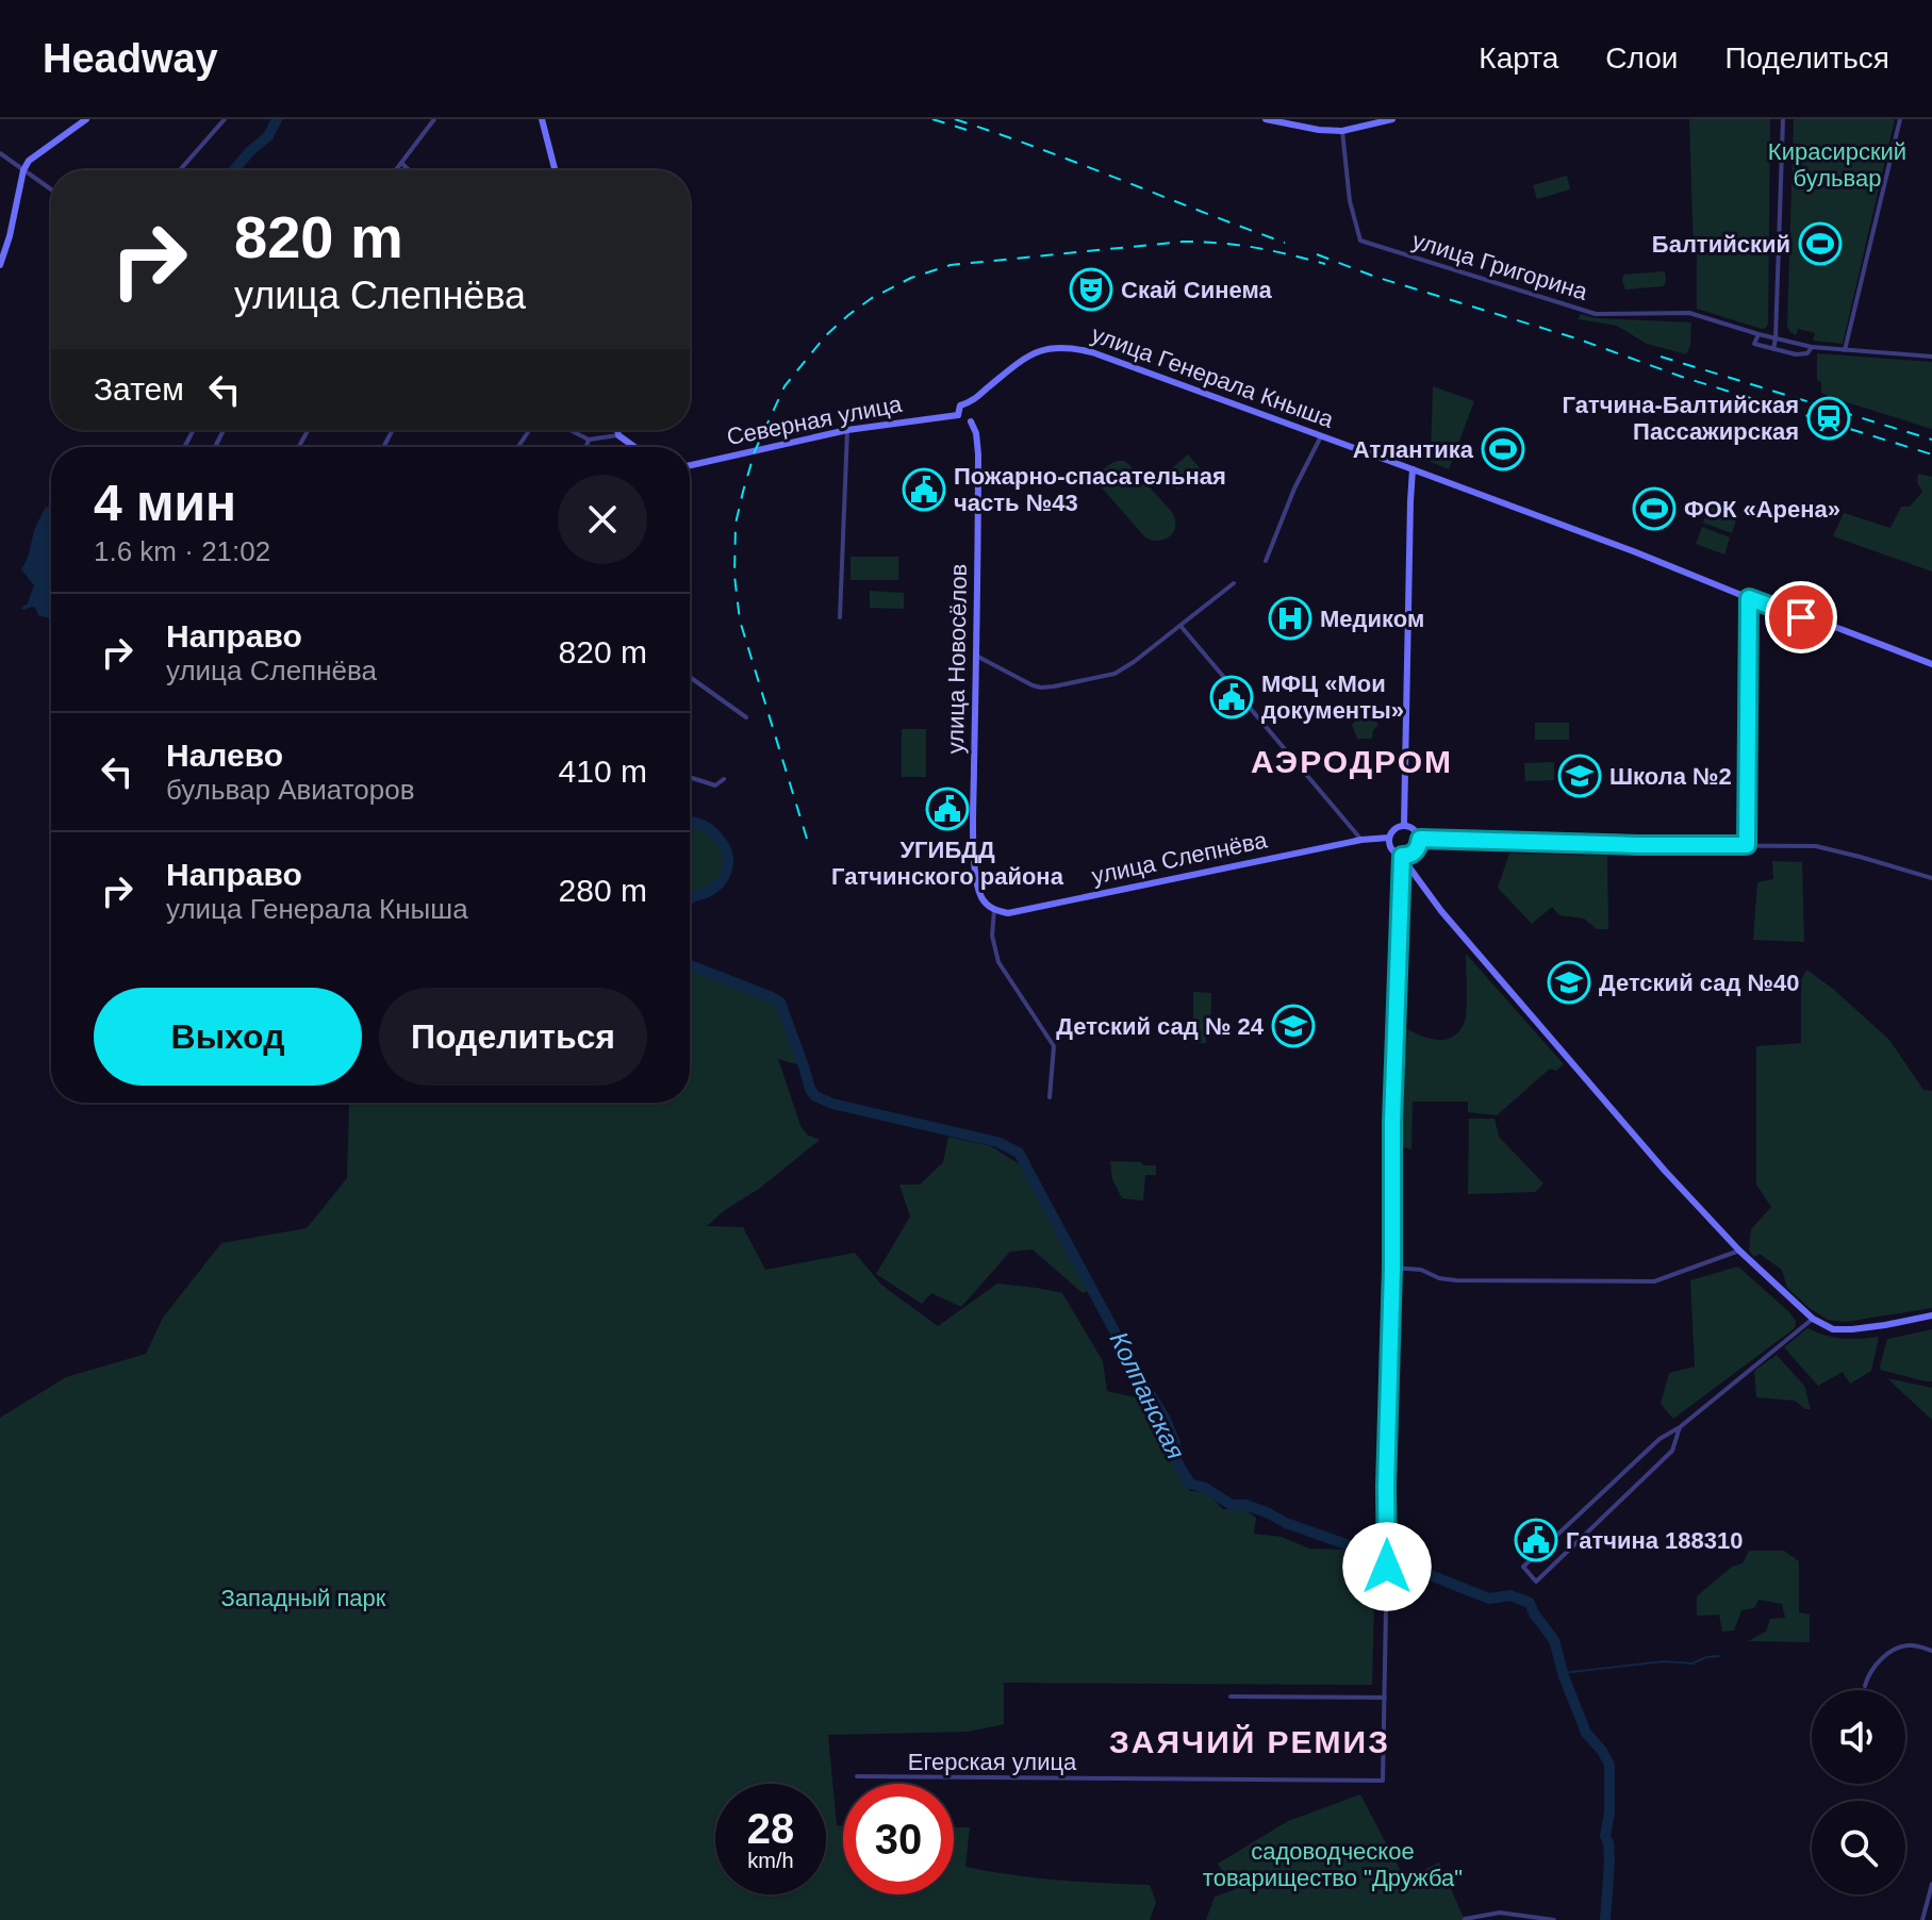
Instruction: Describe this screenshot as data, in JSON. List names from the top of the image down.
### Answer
{
  "streets": {
    "street": [
      "улица Григорина",
      "улица Генерала Кныша",
      "Северная улица",
      "улица Новосёлов",
      "улица Слепнёва",
      "Егерская улица"
    ]
  },
  "crossings": [
    ["улица Генерала Кныша", "Северная улица"],
    ["улица Генерала Кныша", "улица Новосёлов"],
    ["улица Новосёлов", "улица Слепнёва"]
  ],
  "districts": ["АЭРОДРОМ", "ЗАЯЧИЙ РЕМИЗ"],
  "water": ["Колпанская"],
  "parks": ["Кирасирский бульвар", "Западный парк", "садоводческое товарищество \"Дружба\""],
  "places": {
    "sports": ["Балтийский", "Атлантика", "ФОК «Арена»"],
    "theatre": ["Скай Синема"],
    "station": ["Гатчина-Балтийская Пассажирская"],
    "public building": [
      "Пожарно-спасательная часть №43",
      "МФЦ «Мои документы»",
      "УГИБДД Гатчинского района",
      "Гатчина 188310"
    ],
    "hospital": ["Медиком"],
    "school or university": ["Школа №2", "Детский сад №40", "Детский сад № 24"]
  },
  "page": {
    "header": "Headway",
    "nav": ["Карта", "Слои", "Поделиться"],
    "turn": ["820 m", "улица Слепнёва"],
    "then": "Затем",
    "heading": ["4 мин", "1.6 km · 21:02"],
    "list": [
      {
        "name": "Направо",
        "note": "улица Слепнёва",
        "value": "820 m"
      },
      {
        "name": "Налево",
        "note": "бульвар Авиаторов",
        "value": "410 m"
      },
      {
        "name": "Направо",
        "note": "улица Генерала Кныша",
        "value": "280 m"
      }
    ],
    "buttons": ["Выход", "Поделиться"],
    "speed": "28 km/h",
    "limit": "30"
  }
}
